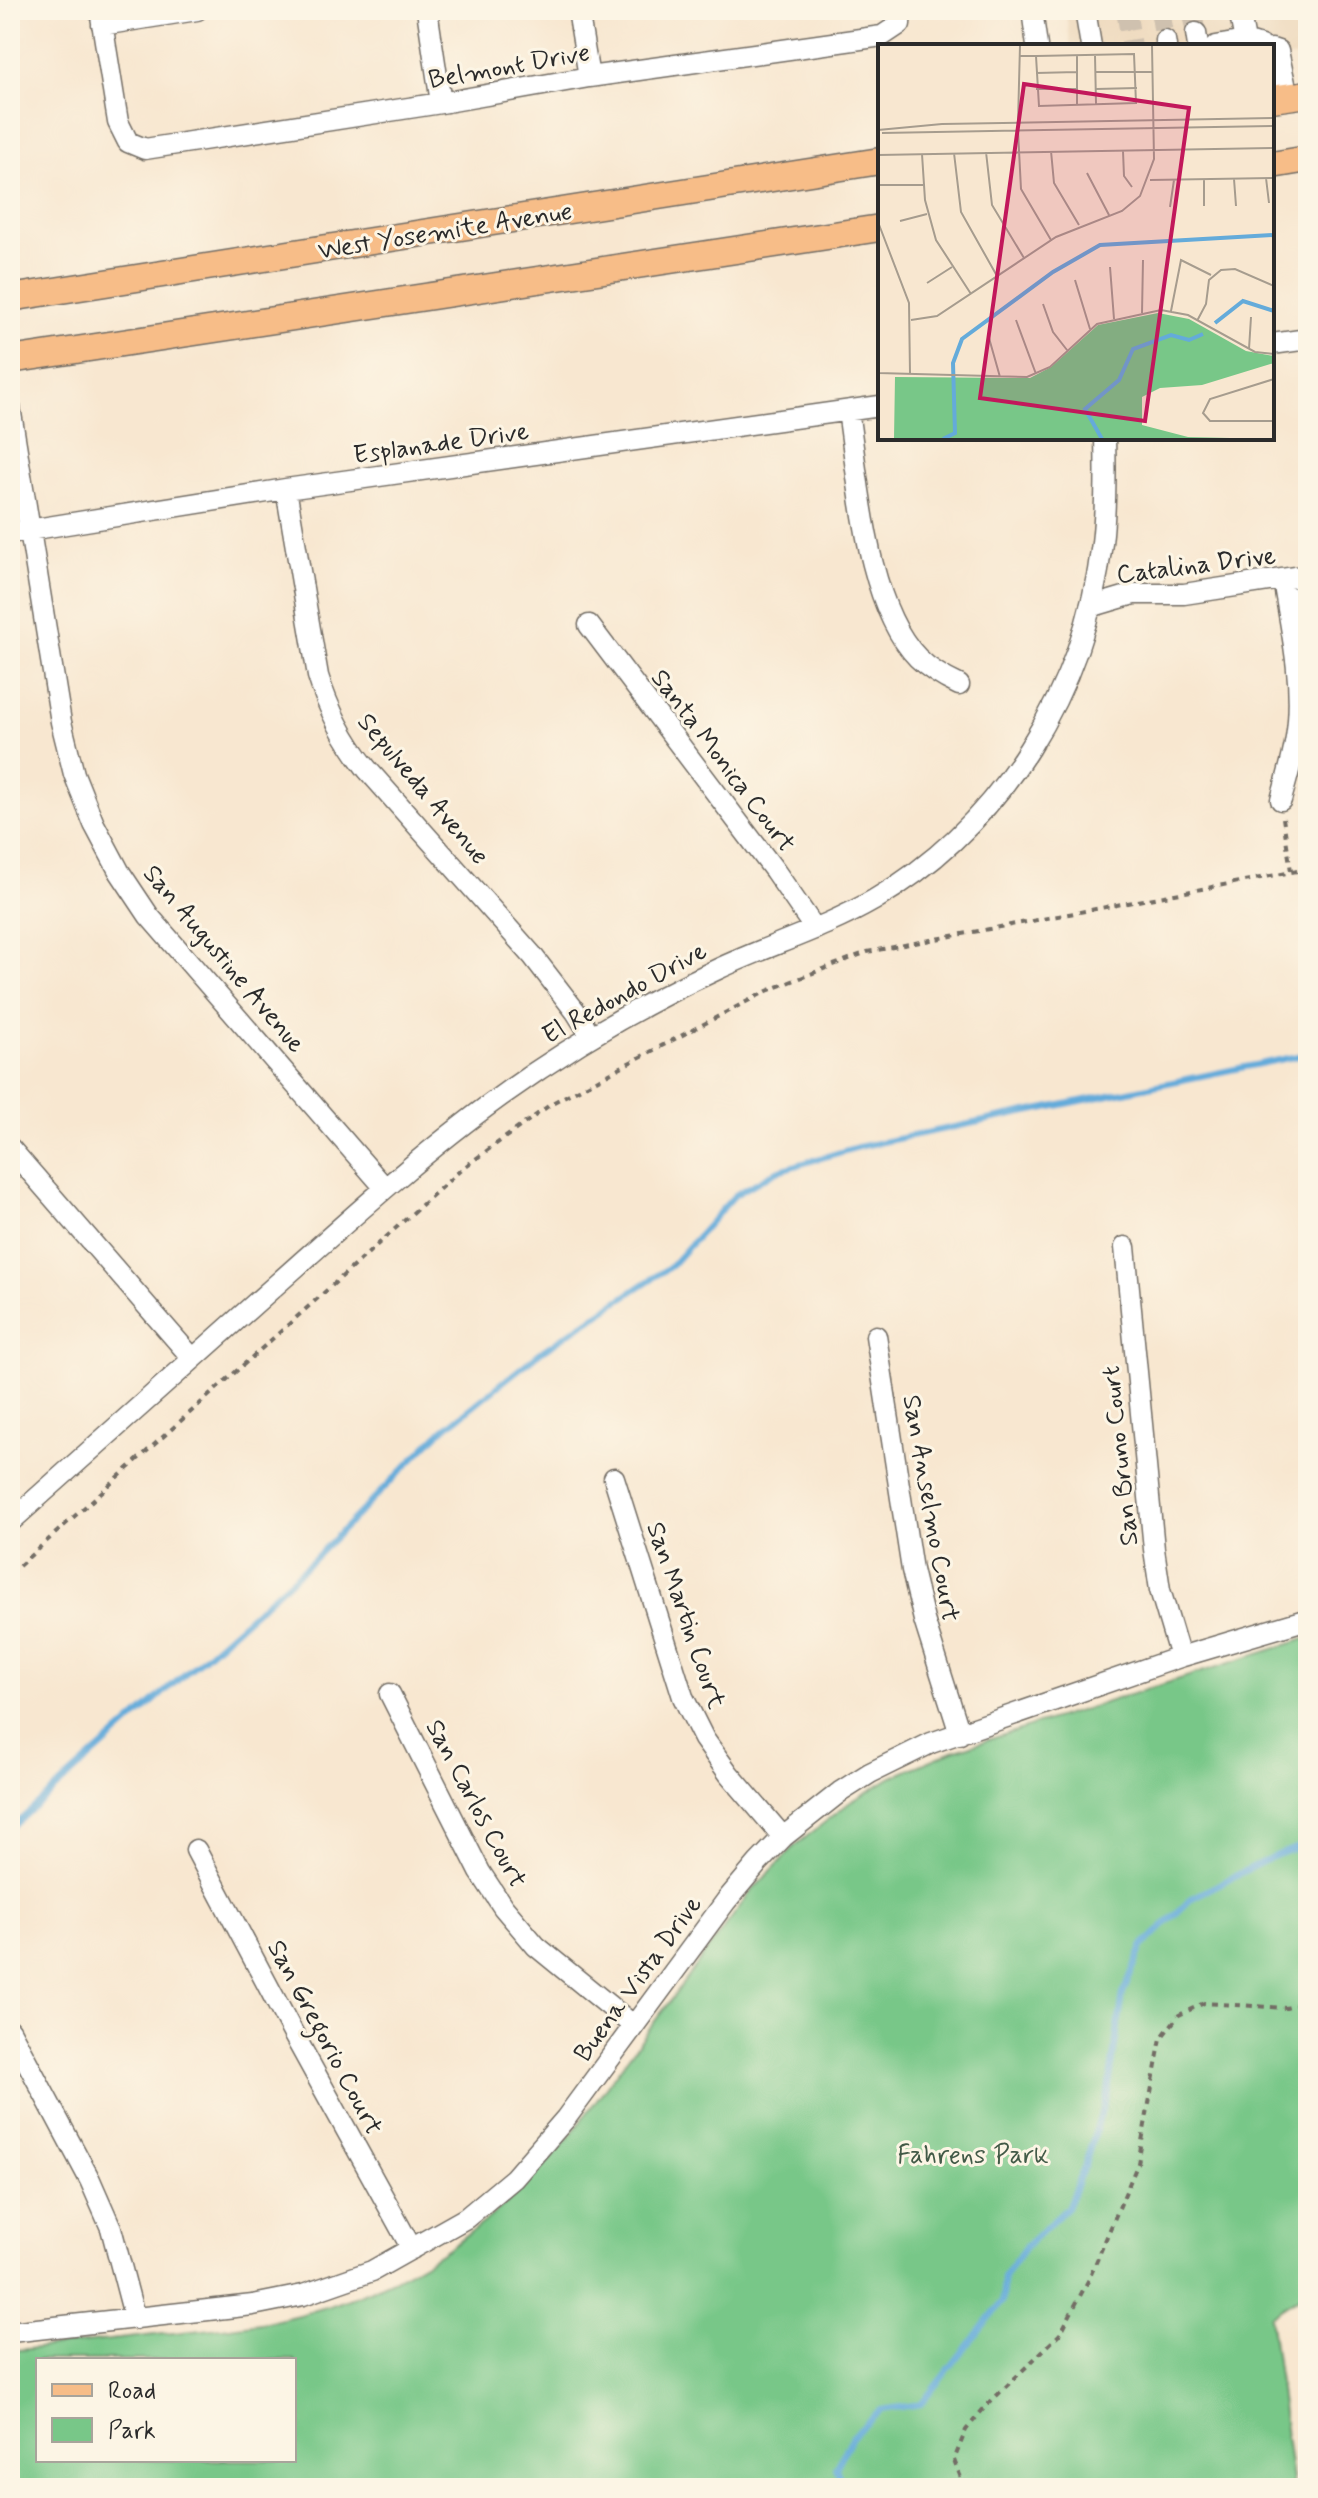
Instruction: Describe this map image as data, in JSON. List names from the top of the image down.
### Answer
{
  "streets": {
    "main road": ["West Yosemite Avenue"],
    "street": [
      "Belmont Drive",
      "Esplanade Drive",
      "Catalina Drive",
      "Santa Monica Court",
      "Sepulveda Avenue",
      "San Augustine Avenue",
      "El Redondo Drive",
      "San Bruno Court",
      "San Anselmo Court",
      "San Martin Court",
      "San Carlos Court",
      "Buena Vista Drive",
      "San Gregorio Court"
    ]
  },
  "crossings": [
    ["Esplanade Drive", "Sepulveda Avenue"],
    ["Esplanade Drive", "San Augustine Avenue"],
    ["Catalina Drive", "El Redondo Drive"],
    ["Santa Monica Court", "El Redondo Drive"],
    ["Sepulveda Avenue", "El Redondo Drive"],
    ["San Augustine Avenue", "El Redondo Drive"],
    ["San Bruno Court", "Buena Vista Drive"],
    ["San Anselmo Court", "Buena Vista Drive"],
    ["San Martin Court", "Buena Vista Drive"],
    ["San Carlos Court", "Buena Vista Drive"],
    ["Buena Vista Drive", "San Gregorio Court"]
  ],
  "parks": ["Fahrens Park"],
  "legend": ["Road", "Park"]
}
